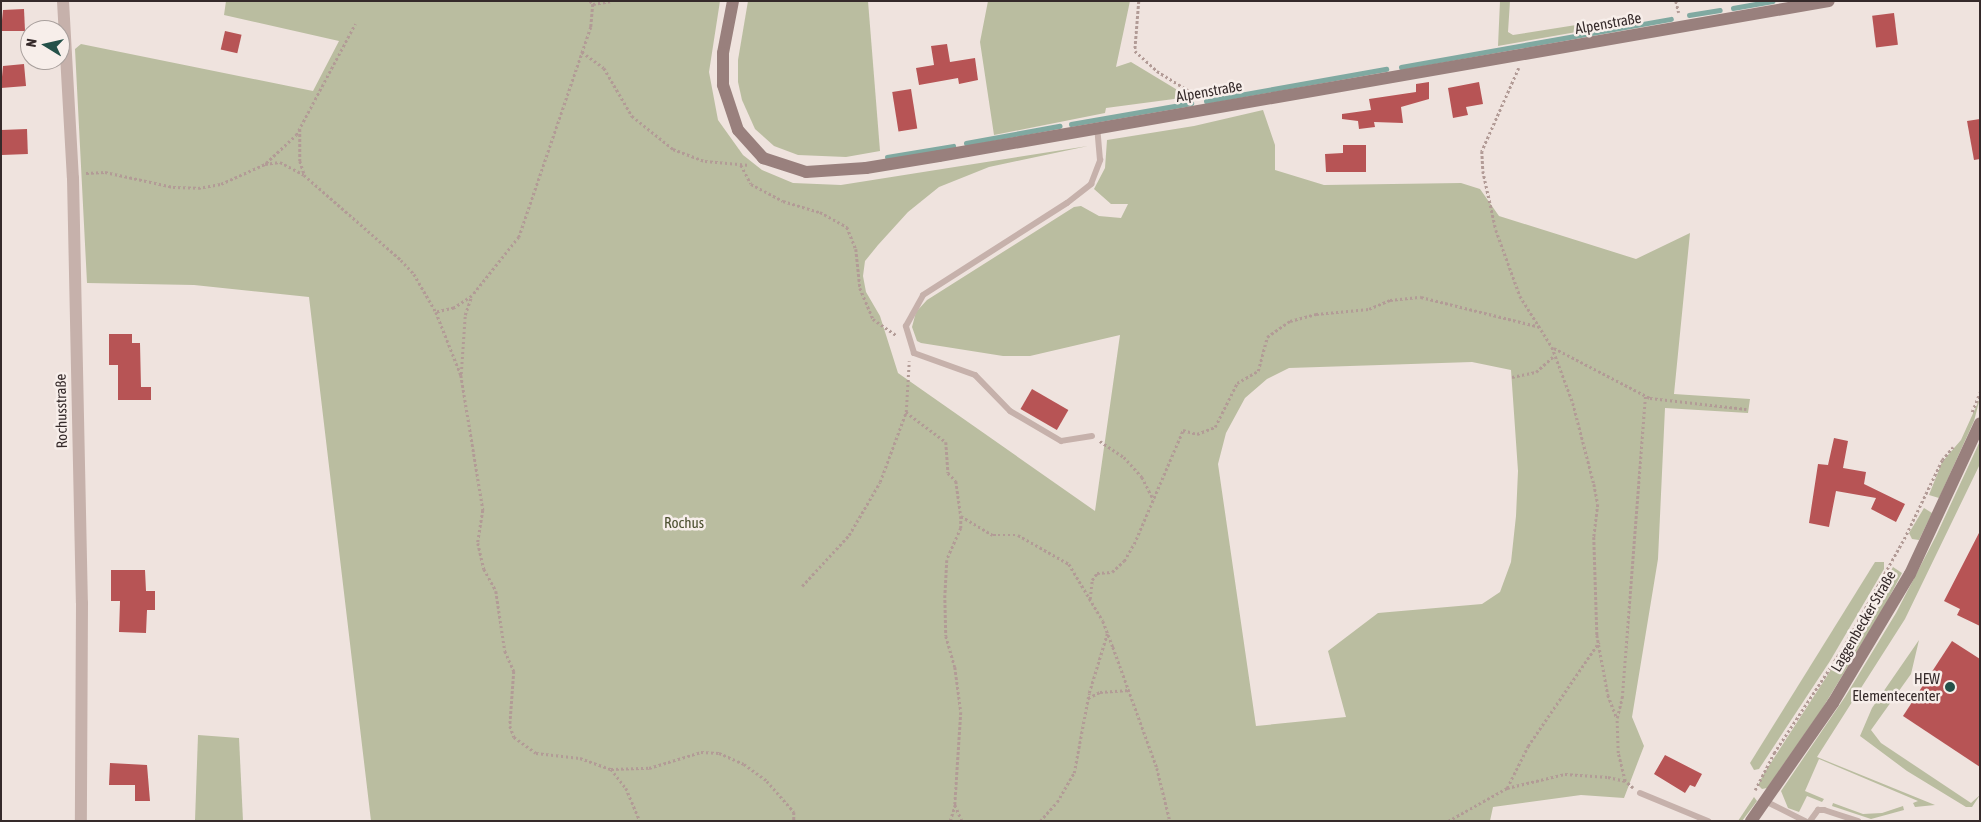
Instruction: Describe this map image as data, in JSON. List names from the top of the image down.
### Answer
{
  "streets": {
    "street": ["Alpenstraße", "Rochusstraße", "Laggenbecker Straße"]
  },
  "parks": ["Rochus"],
  "places": ["HEW Elementecenter"],
  "north": "left"
}
